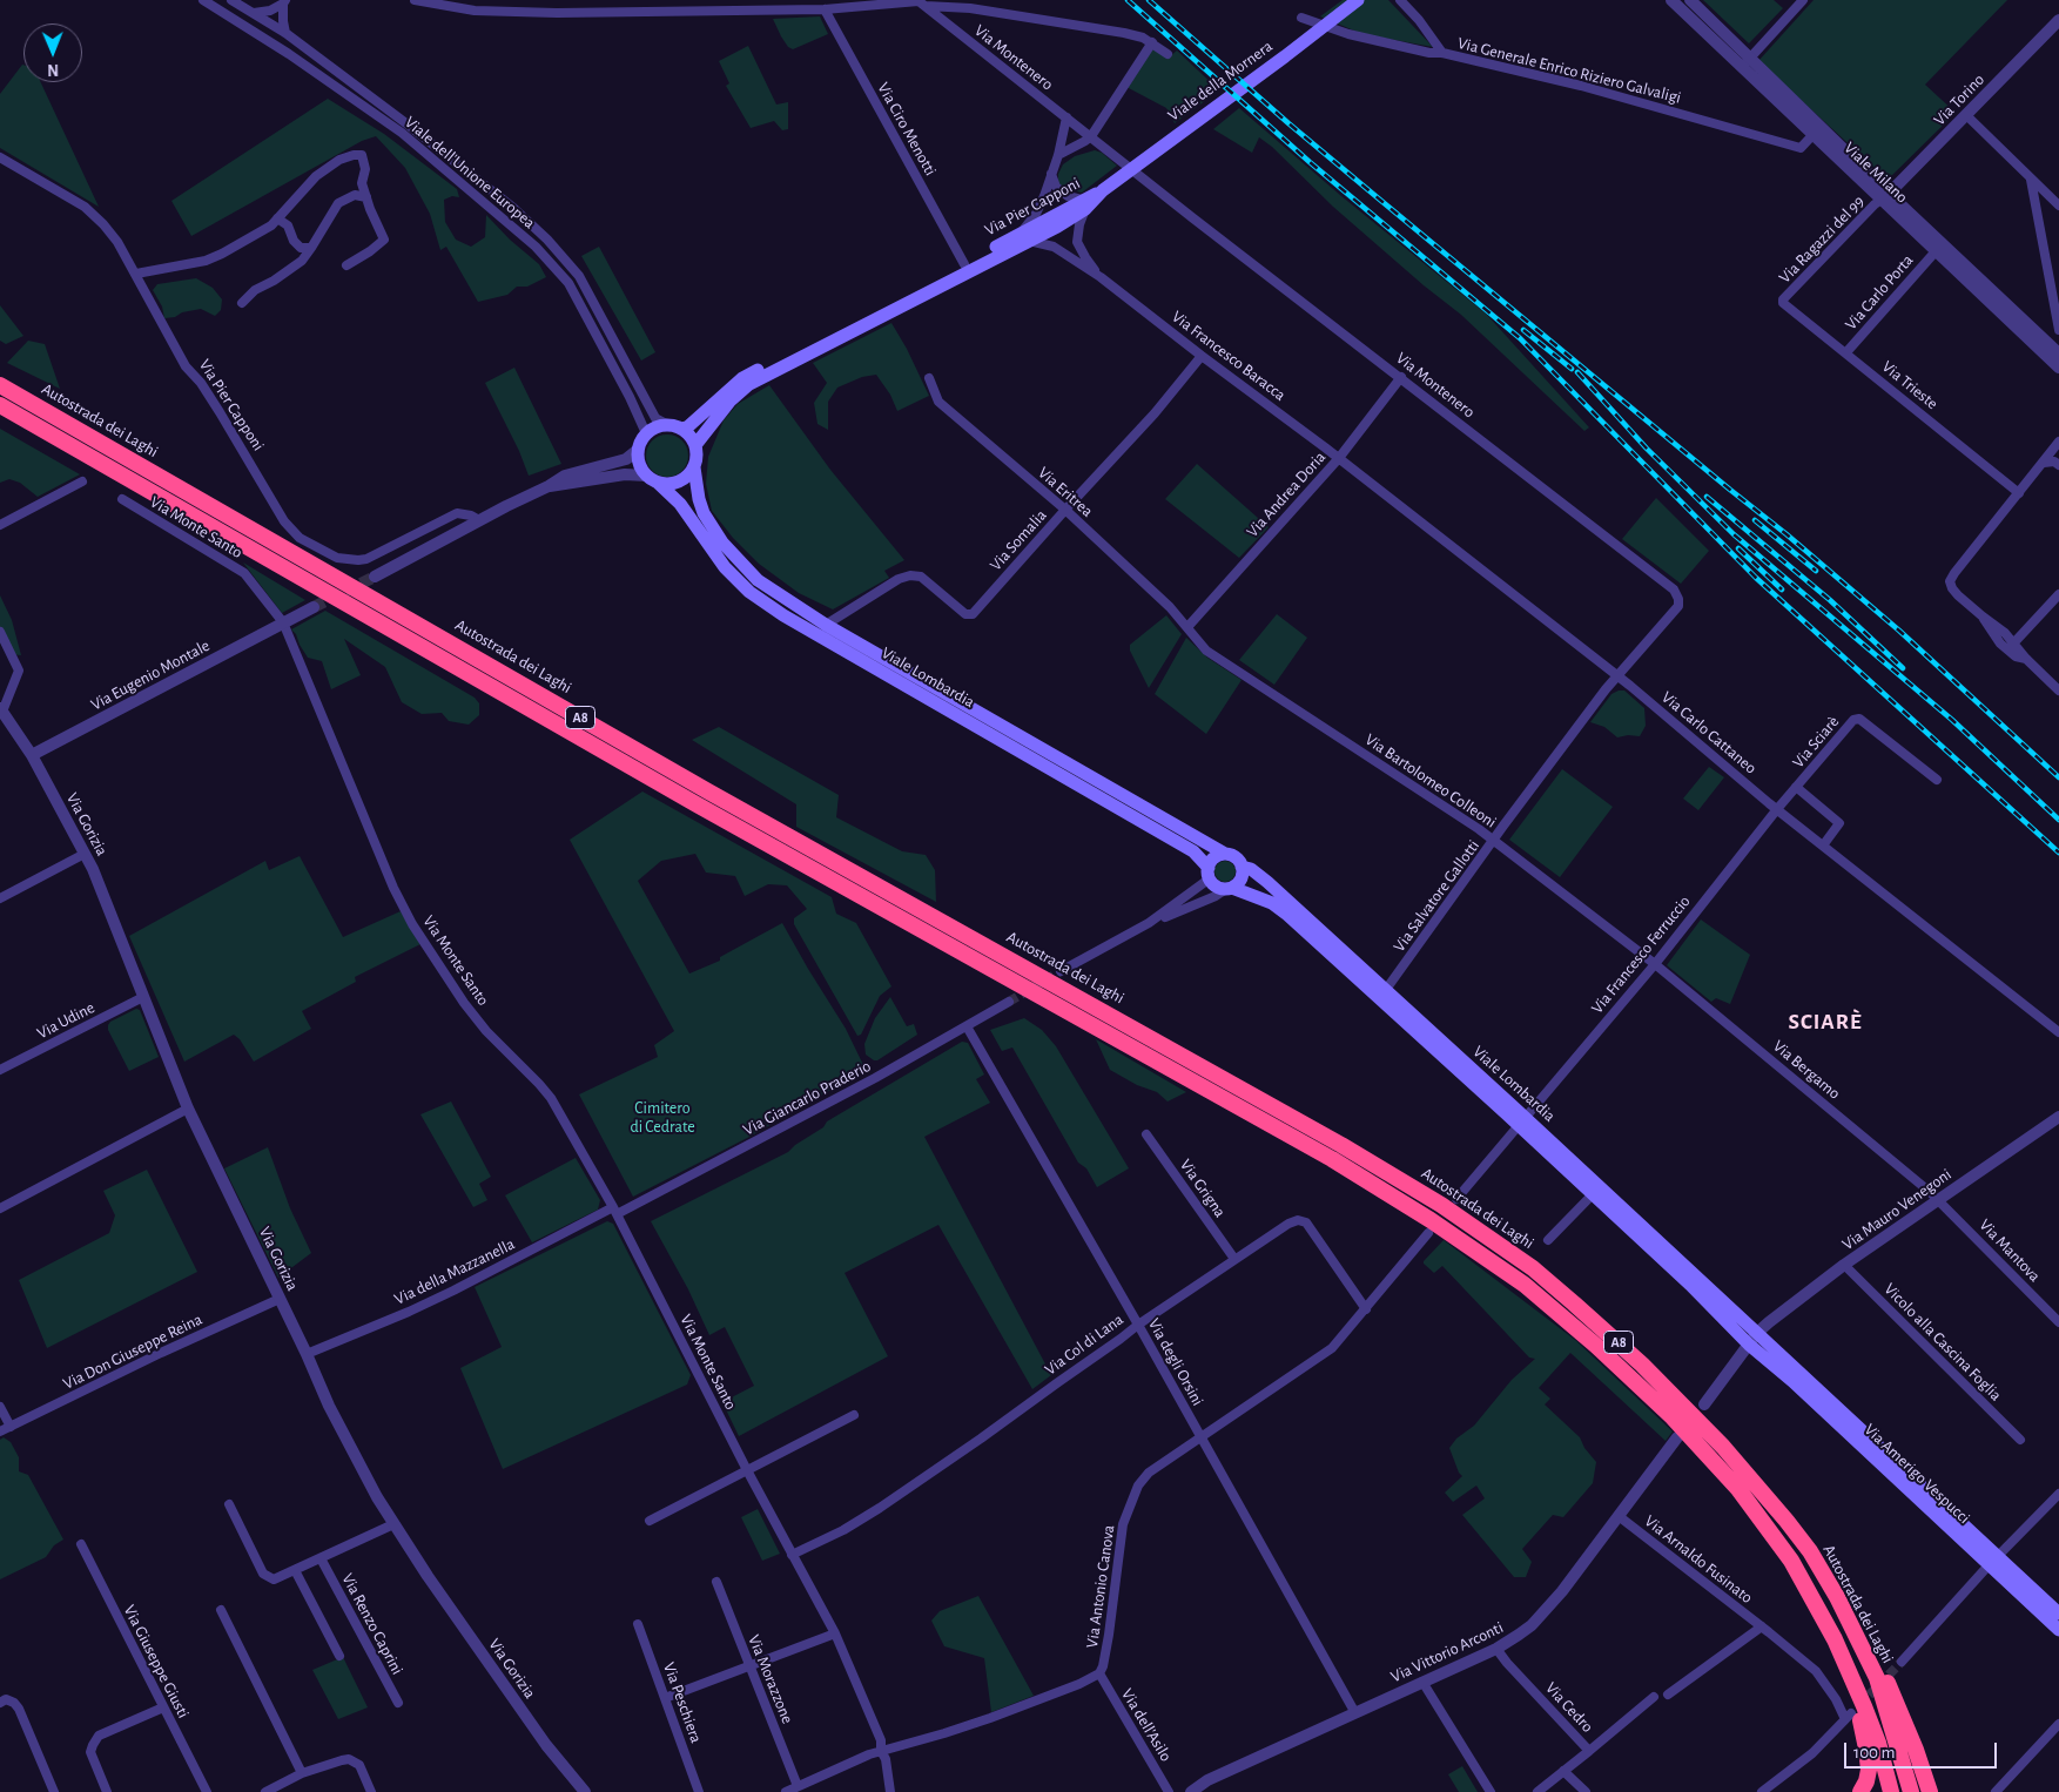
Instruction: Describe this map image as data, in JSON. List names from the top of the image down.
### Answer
{
  "streets": {
    "highway": ["Autostrada dei Laghi", "A8"],
    "main road": [
      "Viale della Mornera",
      "Via Pier Capponi",
      "Viale Lombardia",
      "Via Amerigo Vespucci"
    ],
    "street": [
      "Via Montenero",
      "Via Generale Enrico Riziero Galvaligi",
      "Via Torino",
      "Via Ciro Menotti",
      "Viale dell'Unione Europea",
      "Viale Milano",
      "Via Ragazzi del 99",
      "Via Carlo Porta",
      "Via Francesco Baracca",
      "Via Trieste",
      "Via Eritrea",
      "Via Andrea Doria",
      "Via Monte Santo",
      "Via Somalia",
      "Via Eugenio Montale",
      "Via Carlo Cattaneo",
      "Via Sciarè",
      "Via Bartolomeo Colleoni",
      "Via Gorizia",
      "Via Salvatore Gallotti",
      "Via Francesco Ferruccio",
      "Via Udine",
      "Via Bergamo",
      "Via Giancarlo Praderio",
      "Via Grigna",
      "Via Mauro Venegoni",
      "Via Mantova",
      "Via della Mazzanella",
      "Vicolo alla Cascina Foglia",
      "Via Col di Lana",
      "Via Don Giuseppe Reina",
      "Via degli Orsini",
      "Via Arnaldo Fusinato",
      "Via Antonio Canova",
      "Via Renzo Caprini",
      "Via Vittorio Arconti",
      "Via Giuseppe Giusti",
      "Via Morazzone",
      "Via Peschiera",
      "Via Cedro",
      "Via dell'Asilo"
    ]
  },
  "crossings": [
    ["Via Montenero", "Via Andrea Doria"],
    ["Via Montenero", "Via Carlo Cattaneo"],
    ["Via Montenero", "Via Salvatore Gallotti"],
    ["Via Generale Enrico Riziero Galvaligi", "Viale Milano"],
    ["Viale della Mornera", "Via Pier Capponi"],
    ["Via Torino", "Viale Milano"],
    ["Via Torino", "Via Ragazzi del 99"],
    ["Via Ciro Menotti", "Via Pier Capponi"],
    ["Viale dell'Unione Europea", "Via Pier Capponi"],
    ["Viale dell'Unione Europea", "Viale Lombardia"],
    ["Viale Milano", "Via Ragazzi del 99"],
    ["Viale Milano", "Via Carlo Porta"],
    ["Via Pier Capponi", "Via Francesco Baracca"],
    ["Via Pier Capponi", "Viale Lombardia"],
    ["Via Ragazzi del 99", "Via Trieste"],
    ["Via Carlo Porta", "Via Trieste"],
    ["Via Francesco Baracca", "Via Andrea Doria"],
    ["Via Francesco Baracca", "Via Somalia"],
    ["Via Francesco Baracca", "Via Carlo Cattaneo"],
    ["Via Eritrea", "Via Andrea Doria"],
    ["Via Eritrea", "Via Somalia"],
    ["Via Eritrea", "Via Bartolomeo Colleoni"],
    ["Via Andrea Doria", "Via Carlo Cattaneo"],
    ["Via Andrea Doria", "Via Bartolomeo Colleoni"],
    ["Via Monte Santo", "Via Eugenio Montale"],
    ["Via Monte Santo", "Via Giancarlo Praderio"],
    ["Via Monte Santo", "Via della Mazzanella"],
    ["Via Monte Santo", "Via Col di Lana"],
    ["Via Somalia", "Viale Lombardia"],
    ["Via Eugenio Montale", "Via Gorizia"],
    ["Viale Lombardia", "Via Salvatore Gallotti"],
    ["Viale Lombardia", "Via Francesco Ferruccio"],
    ["Viale Lombardia", "Via Mauro Venegoni"],
    ["Viale Lombardia", "Via Amerigo Vespucci"],
    ["Via Carlo Cattaneo", "Via Sciarè"],
    ["Via Carlo Cattaneo", "Via Salvatore Gallotti"],
    ["Via Carlo Cattaneo", "Via Francesco Ferruccio"],
    ["Via Sciarè", "Via Francesco Ferruccio"],
    ["Via Bartolomeo Colleoni", "Via Salvatore Gallotti"],
    ["Via Bartolomeo Colleoni", "Via Francesco Ferruccio"],
    ["Via Bartolomeo Colleoni", "Via Bergamo"],
    ["Via Gorizia", "Via Udine"],
    ["Via Gorizia", "Via della Mazzanella"],
    ["Via Gorizia", "Via Don Giuseppe Reina"],
    ["Via Francesco Ferruccio", "Via Bergamo"],
    ["Via Bergamo", "Via Mauro Venegoni"],
    ["Via Bergamo", "Via Mantova"],
    ["Via Giancarlo Praderio", "Via della Mazzanella"],
    ["Via Giancarlo Praderio", "Via degli Orsini"],
    ["Via Grigna", "Via Col di Lana"],
    ["Via Mauro Venegoni", "Via Mantova"],
    ["Via Mauro Venegoni", "Vicolo alla Cascina Foglia"],
    ["Via Mauro Venegoni", "Via Amerigo Vespucci"],
    ["Via Col di Lana", "Via degli Orsini"],
    ["Via Col di Lana", "Via Antonio Canova"],
    ["Via degli Orsini", "Via Antonio Canova"],
    ["Via degli Orsini", "Via Vittorio Arconti"],
    ["Via Arnaldo Fusinato", "Via Vittorio Arconti"],
    ["Via Antonio Canova", "Via dell'Asilo"],
    ["Via Vittorio Arconti", "Via Cedro"]
  ],
  "districts": ["SCIARÈ"],
  "parks": ["Cimitero di Cedrate"],
  "scale_bar": "100 m",
  "north": "bottom"
}
